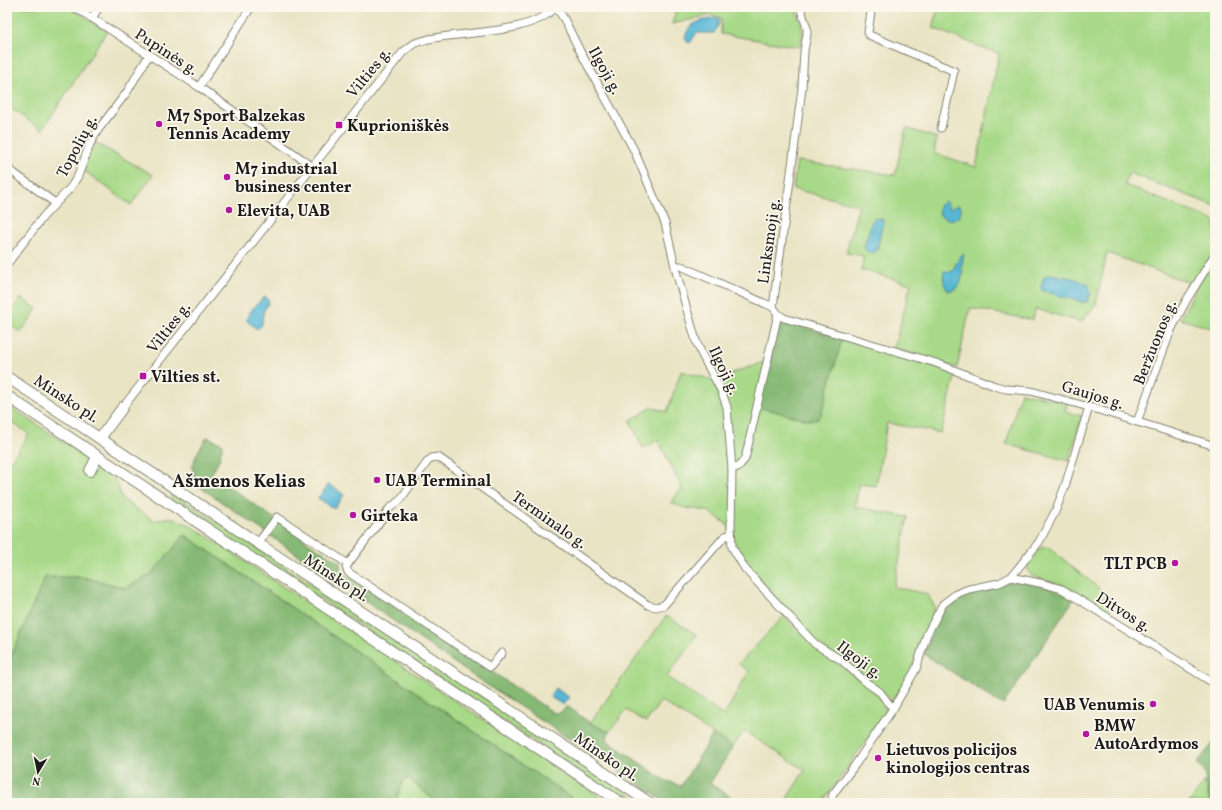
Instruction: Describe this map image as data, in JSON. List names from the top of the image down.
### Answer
{
  "streets": {
    "highway": ["Minsko pl."],
    "street": [
      "Pupinės g.",
      "Ilgoji g.",
      "Vilties g.",
      "Topolių g.",
      "Linksmoji g.",
      "Beržuonos g.",
      "Gaujos g.",
      "Terminalo g.",
      "Ditvos g."
    ]
  },
  "crossings": [
    ["Pupinės g.", "Vilties g."],
    ["Pupinės g.", "Topolių g."],
    ["Ilgoji g.", "Vilties g."],
    ["Ilgoji g.", "Terminalo g."],
    ["Linksmoji g.", "Gaujos g."],
    ["Beržuonos g.", "Gaujos g."]
  ],
  "districts": ["Ašmenos Kelias"],
  "places": {
    "other": [
      "M7 Sport Balzekas Tennis Academy",
      "M7 industrial business center",
      "Elevita, UAB",
      "UAB Terminal",
      "Girteka",
      "TLT PCB",
      "UAB Venumis",
      "BMW AutoArdymos",
      "Lietuvos policijos kinologijos centras"
    ],
    "transit": ["Kuprioniškės", "Vilties st."]
  },
  "north": "bottom"
}
